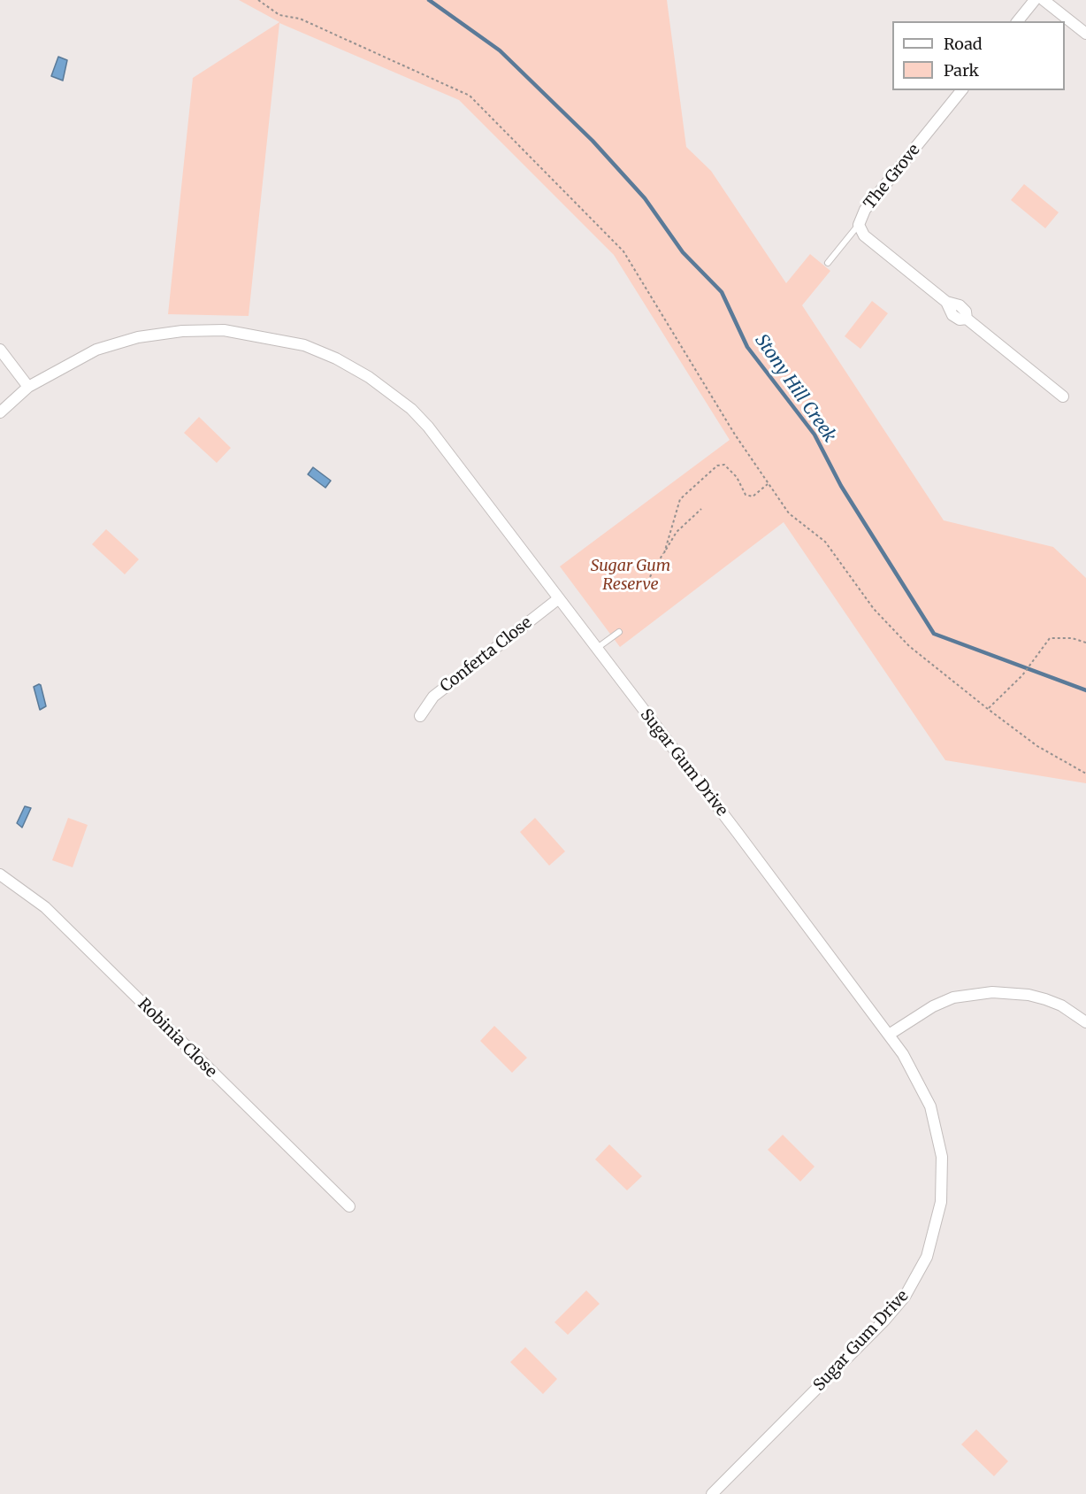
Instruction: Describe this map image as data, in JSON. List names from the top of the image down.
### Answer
{
  "streets": {
    "street": [
      "The Grove",
      "Conferta Close",
      "Sugar Gum Drive",
      "Robinia Close"
    ]
  },
  "crossings": [
    ["Conferta Close", "Sugar Gum Drive"]
  ],
  "water": ["Stony Hill Creek"],
  "parks": ["Sugar Gum Reserve"],
  "legend": ["Road", "Park"]
}
